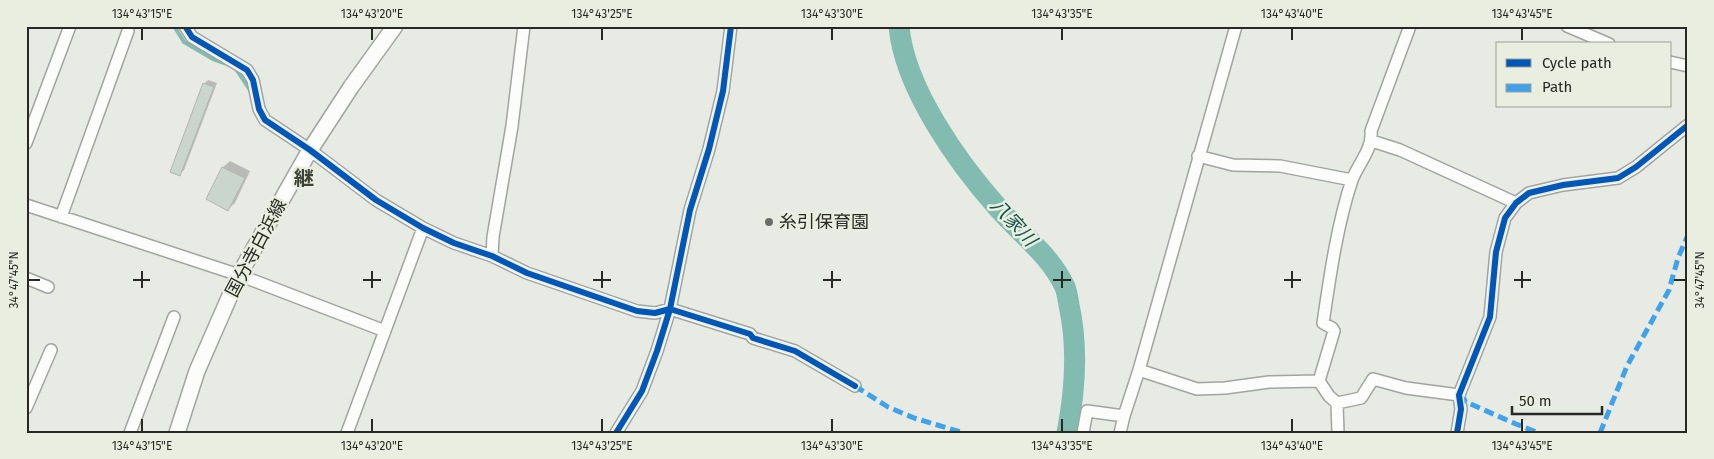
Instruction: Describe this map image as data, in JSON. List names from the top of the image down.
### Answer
{
  "streets": {
    "main road": ["国分寺白浜線"]
  },
  "districts": ["継"],
  "water": ["八家川"],
  "places": ["糸引保育園"],
  "legend": ["Cycle path", "Path"],
  "scale_bar": "50 m",
  "coordinates": [
    "134°43'15\"E",
    "134°43'20\"E",
    "134°43'25\"E",
    "134°43'30\"E",
    "134°43'35\"E",
    "134°43'40\"E",
    "134°43'45\"E",
    "34°47'45\"N"
  ]
}
